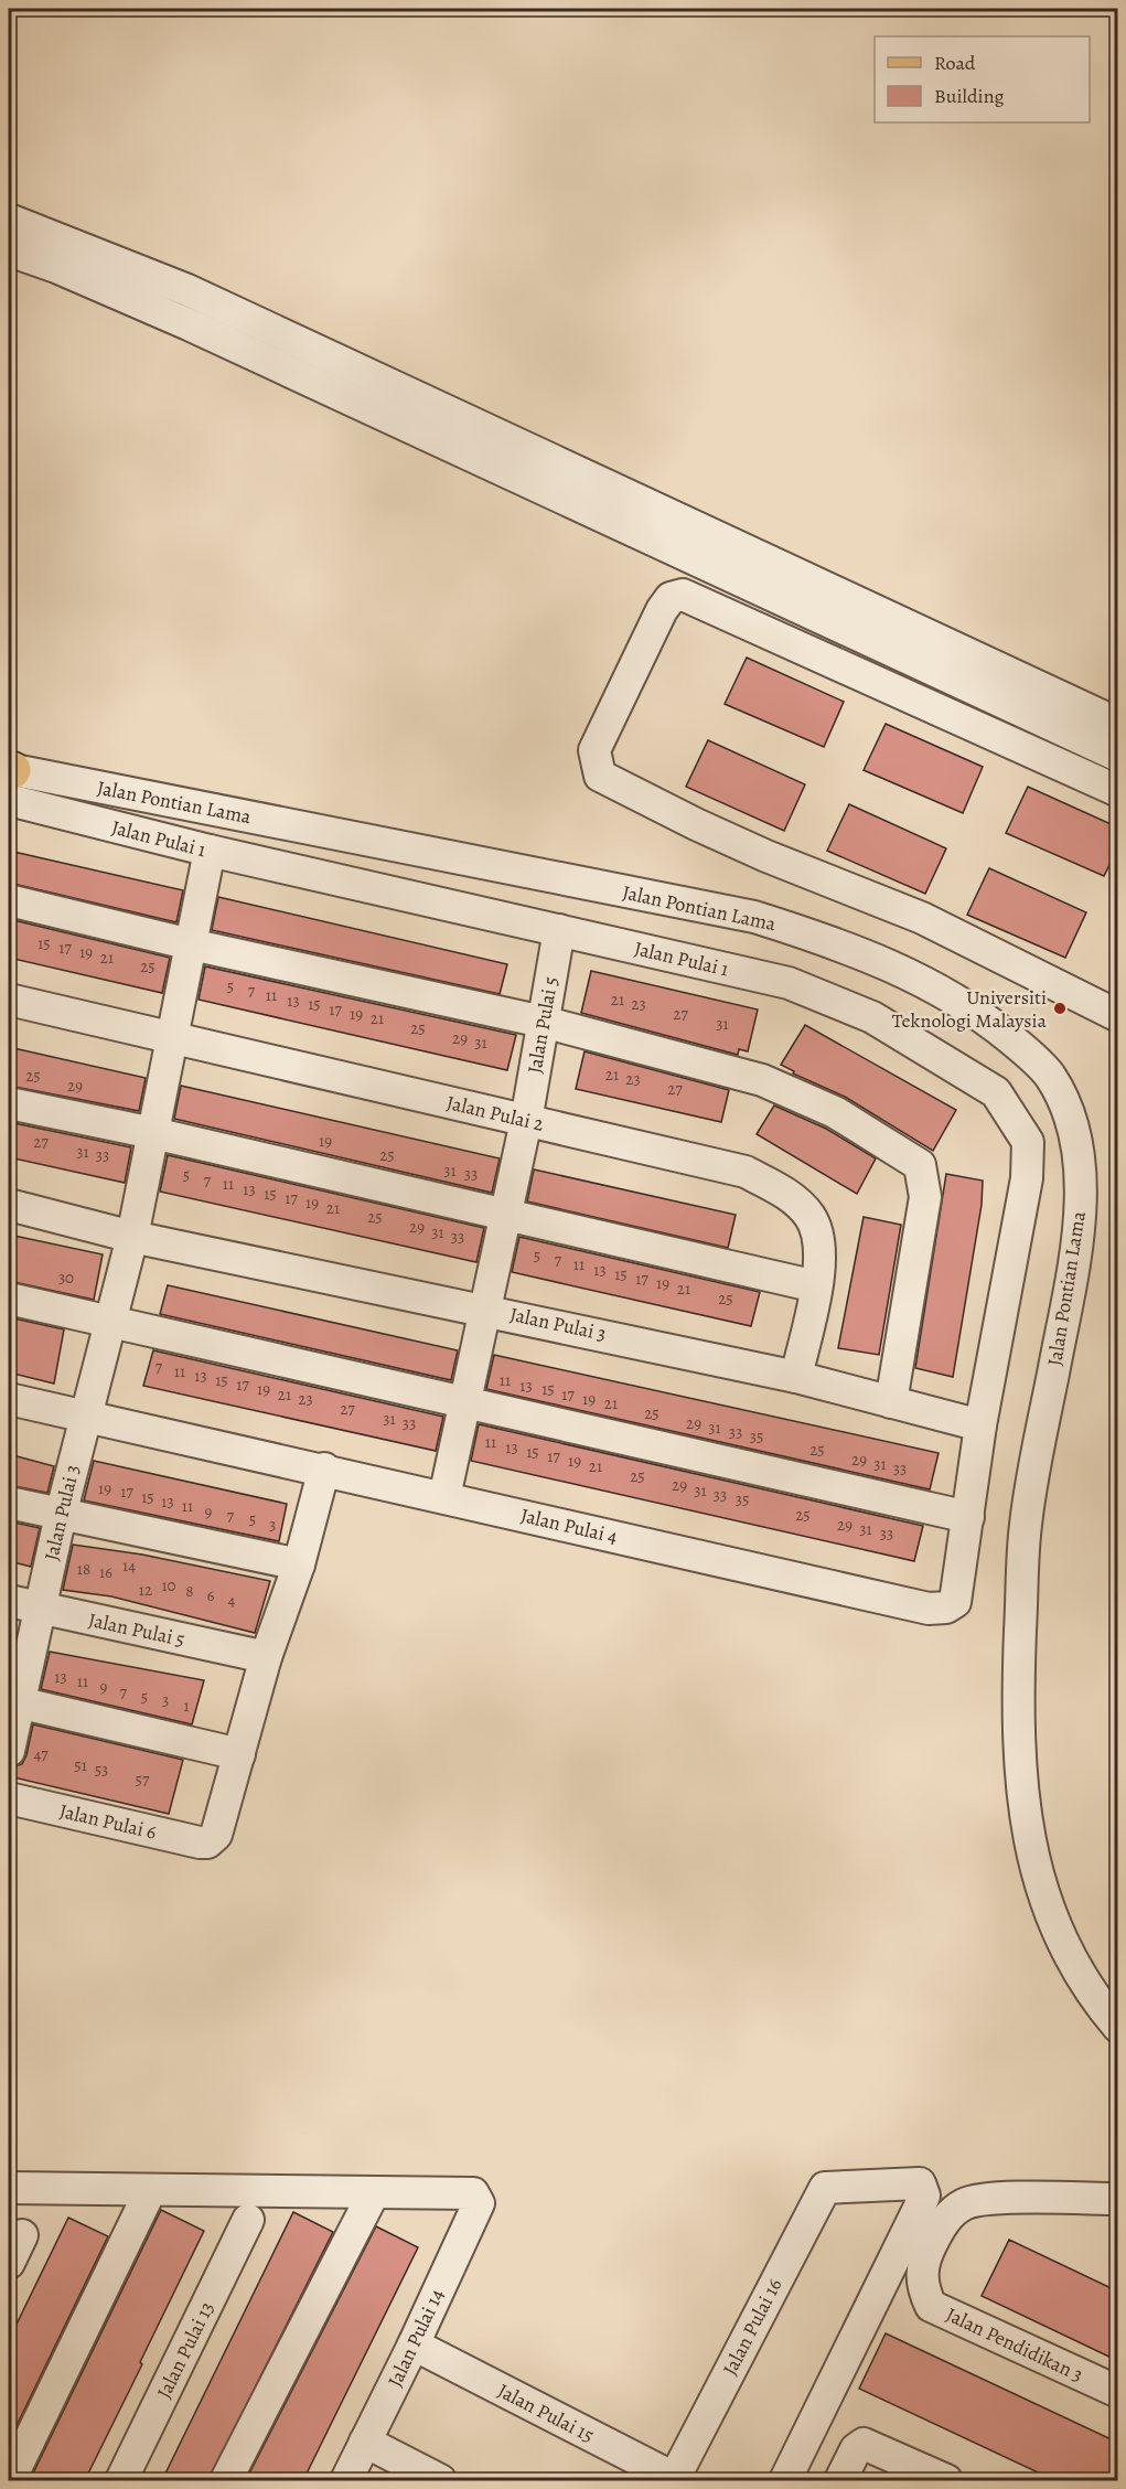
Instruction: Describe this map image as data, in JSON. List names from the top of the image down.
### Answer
{
  "streets": {
    "street": [
      "Jalan Pontian Lama",
      "Jalan Pulai 1",
      "Jalan Pulai 5",
      "Jalan Pulai 2",
      "Jalan Pulai 3",
      "Jalan Pulai 4",
      "Jalan Pulai 6",
      "Jalan Pulai 16",
      "Jalan Pulai 14",
      "Jalan Pendidikan 3",
      "Jalan Pulai 13",
      "Jalan Pulai 15"
    ]
  },
  "crossings": [
    ["Jalan Pontian Lama", "Jalan Pulai 1"],
    ["Jalan Pulai 1", "Jalan Pulai 5"],
    ["Jalan Pulai 1", "Jalan Pulai 3"],
    ["Jalan Pulai 1", "Jalan Pulai 4"],
    ["Jalan Pulai 5", "Jalan Pulai 2"],
    ["Jalan Pulai 5", "Jalan Pulai 3"],
    ["Jalan Pulai 5", "Jalan Pulai 4"],
    ["Jalan Pulai 2", "Jalan Pulai 3"],
    ["Jalan Pulai 3", "Jalan Pulai 4"],
    ["Jalan Pulai 16", "Jalan Pulai 15"],
    ["Jalan Pulai 14", "Jalan Pulai 15"]
  ],
  "places": ["Universiti Teknologi Malaysia"],
  "house_numbers": [
    "15",
    "17",
    "19",
    "21",
    "25",
    "5",
    "7",
    "11",
    "21",
    "13",
    "15",
    "23",
    "17",
    "19",
    "27",
    "21",
    "31",
    "25",
    "29",
    "31",
    "21",
    "25",
    "23",
    "29",
    "27",
    "19",
    "27",
    "31",
    "33",
    "25",
    "31",
    "33",
    "5",
    "7",
    "11",
    "13",
    "15",
    "17",
    "19",
    "21",
    "25",
    "29",
    "31",
    "33",
    "5",
    "7",
    "11",
    "13",
    "15",
    "30",
    "17",
    "19",
    "21",
    "25",
    "7",
    "11",
    "13",
    "15",
    "11",
    "17",
    "13",
    "19",
    "15",
    "21",
    "17",
    "23",
    "19",
    "21",
    "27",
    "25",
    "31",
    "33",
    "29",
    "31",
    "33",
    "35",
    "11",
    "13",
    "25",
    "15",
    "17",
    "29",
    "19",
    "31",
    "21",
    "33",
    "25",
    "29",
    "19",
    "31",
    "17",
    "33",
    "15",
    "35",
    "13",
    "11",
    "9",
    "25",
    "7",
    "5",
    "3",
    "29",
    "31",
    "33",
    "14",
    "18",
    "16",
    "10",
    "12",
    "8",
    "6",
    "4",
    "13",
    "11",
    "9",
    "7",
    "5",
    "3",
    "1",
    "47",
    "51",
    "53",
    "57"
  ],
  "legend": ["Road", "Building"]
}
